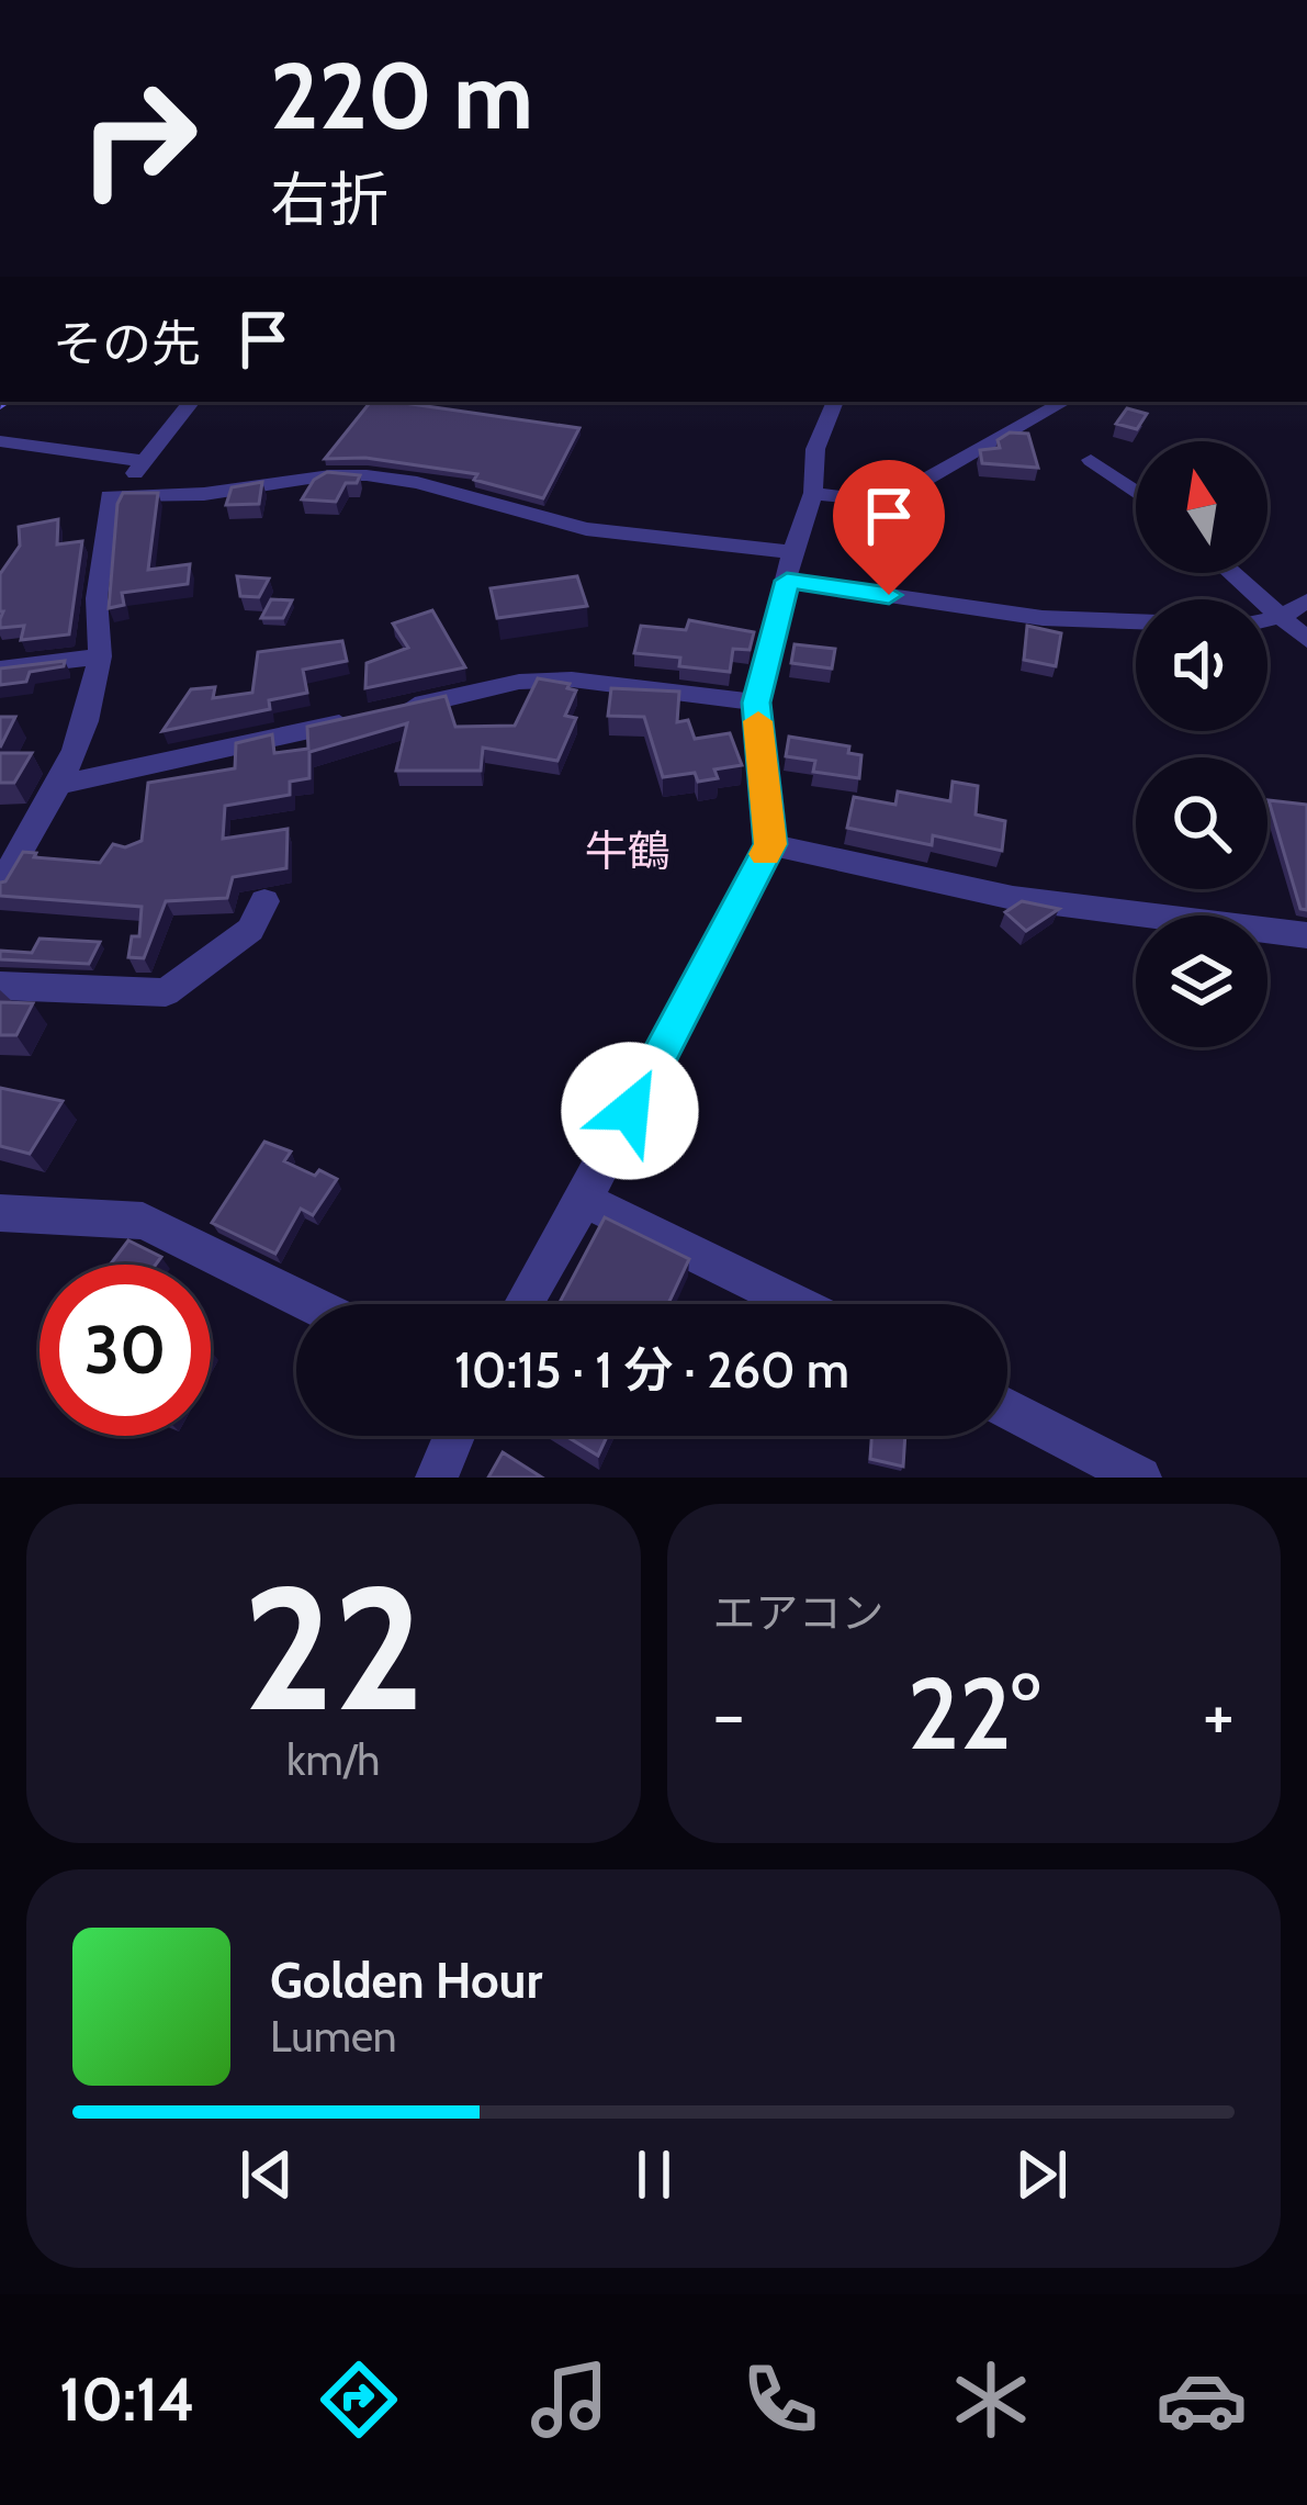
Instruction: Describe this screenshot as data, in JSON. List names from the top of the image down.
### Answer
{
  "districts": ["牛鶴"],
  "north": "top",
  "page": {
    "turn": ["220 m", "右折"],
    "then": "その先",
    "limit": "30",
    "trip": "10:15 · 1 分 · 260 m",
    "tile": [
      ["22", "km/h"],
      "エアコン"
    ],
    "heat": ["−", "22°", "+"],
    "song": ["Golden Hour", "Lumen"],
    "tabs": "10:14"
  }
}
